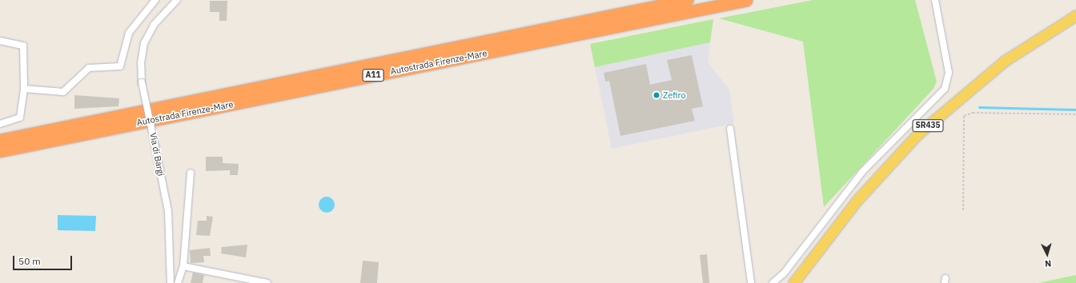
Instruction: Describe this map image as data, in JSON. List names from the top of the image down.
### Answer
{
  "streets": {
    "highway": ["Autostrada Firenze-Mare", "A11"],
    "main road": ["SR435"],
    "street": ["Via di Bargi"]
  },
  "places": ["Zefiro"],
  "scale_bar": "50 m",
  "north": "bottom"
}
